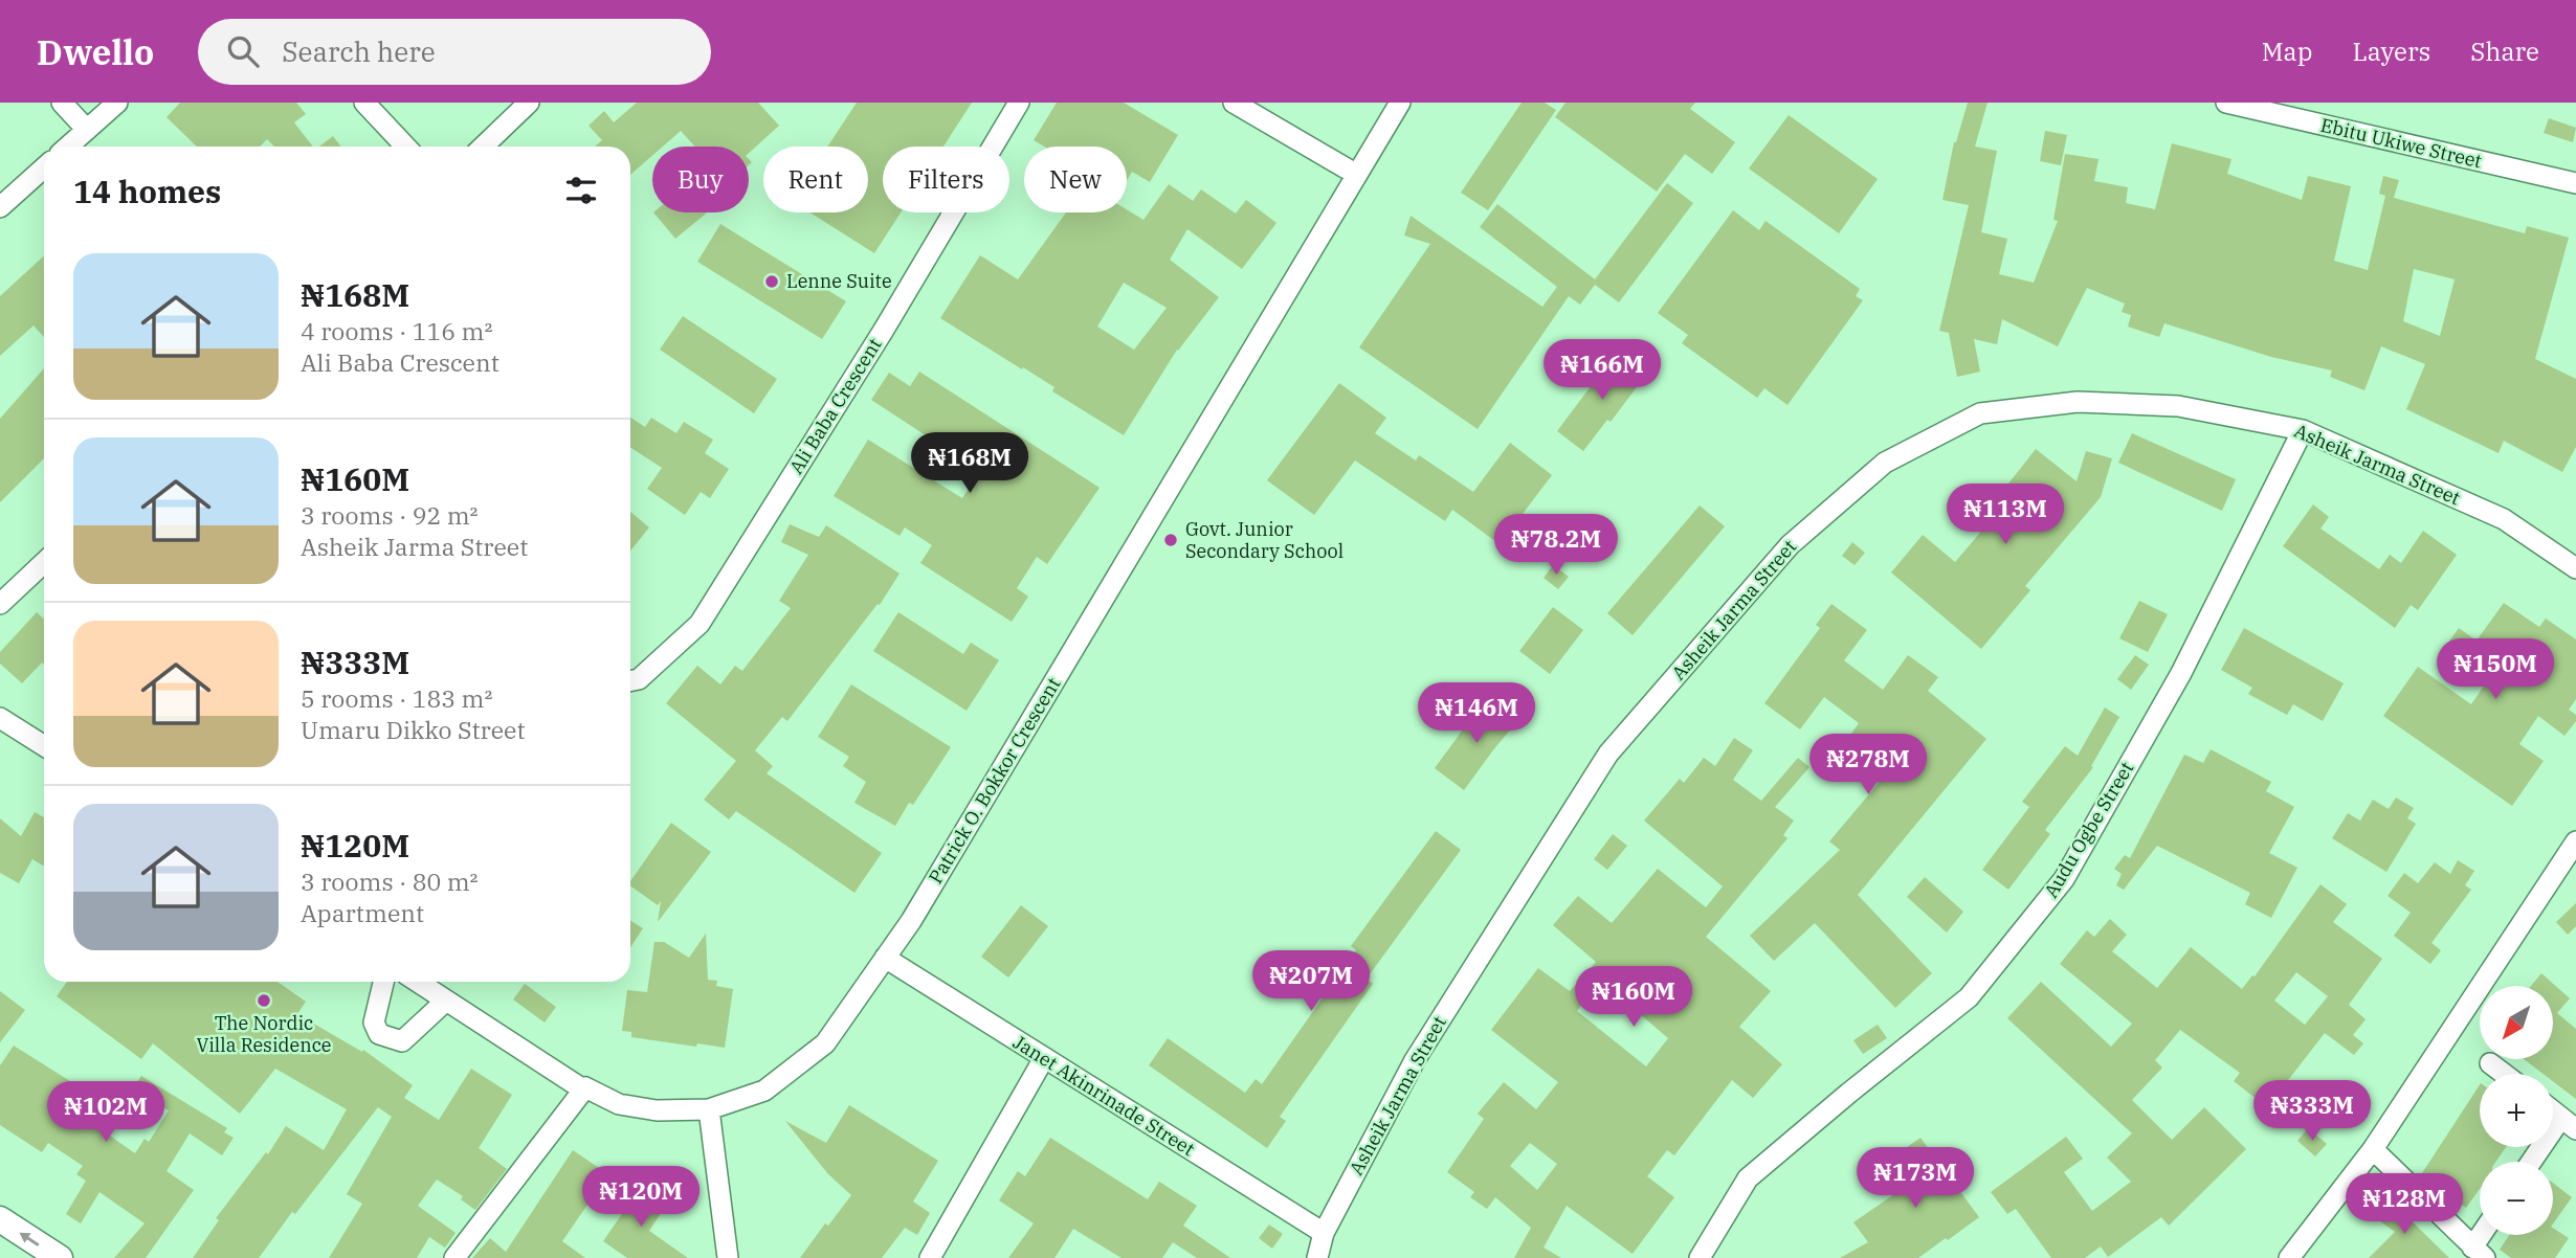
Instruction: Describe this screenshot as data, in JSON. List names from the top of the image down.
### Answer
{
  "streets": {
    "street": [
      "Ebitu Ukiwe Street",
      "Ali Baba Crescent",
      "Asheik Jarma Street",
      "Patrick O. Bokkor Crescent",
      "Audu Ogbe Street",
      "Janet Akinrinade Street"
    ]
  },
  "crossings": [
    ["Asheik Jarma Street", "Audu Ogbe Street"],
    ["Asheik Jarma Street", "Janet Akinrinade Street"],
    ["Patrick O. Bokkor Crescent", "Janet Akinrinade Street"]
  ],
  "places": ["Lenne Suite", "Govt. Junior Secondary School", "The Nordic Villa Residence"],
  "north": "bottom left",
  "page": {
    "header": "Dwello",
    "search": "Search here",
    "nav": ["Map", "Layers", "Share"],
    "chip": [
      "Buy",
      "Rent",
      "Filters",
      "New"
    ],
    "heading": "14 homes",
    "list": [
      {
        "name": "₦168M",
        "note": "4 rooms · 116 m² · Ali Baba Crescent"
      },
      {
        "name": "₦160M",
        "note": "3 rooms · 92 m² · Asheik Jarma Street"
      },
      {
        "name": "₦333M",
        "note": "5 rooms · 183 m² · Umaru Dikko Street"
      },
      {
        "name": "₦120M",
        "note": "3 rooms · 80 m² · Apartment"
      }
    ],
    "price": [
      "₦166M",
      "₦168M",
      "₦113M",
      "₦78.2M",
      "₦150M",
      "₦146M",
      "₦278M",
      "₦207M",
      "₦160M",
      "₦333M",
      "₦102M",
      "₦173M",
      "₦120M",
      "₦128M"
    ],
    "map_buttons": ["+", "−"]
  }
}
